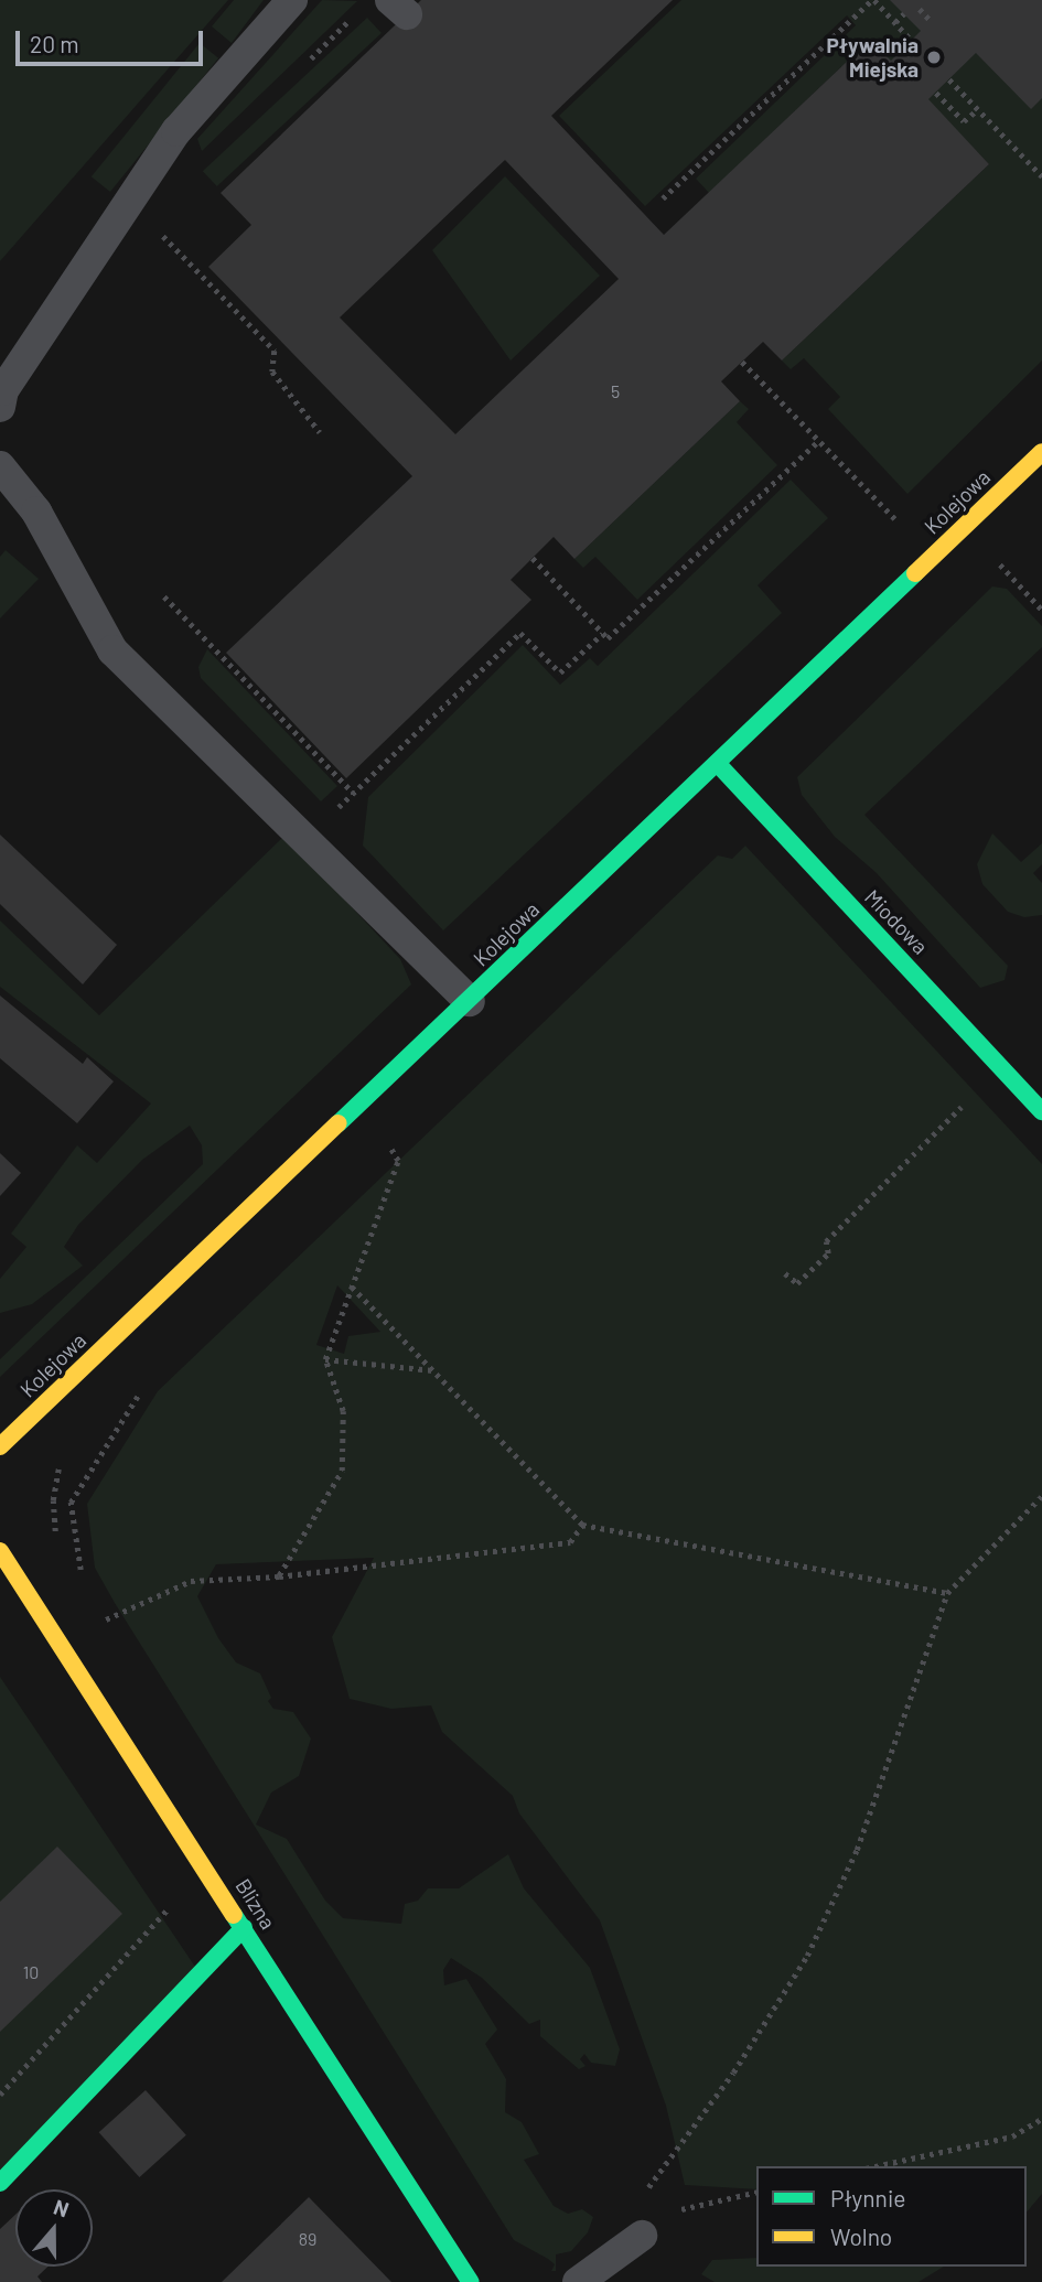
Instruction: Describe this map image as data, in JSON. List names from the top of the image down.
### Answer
{
  "streets": {
    "street": ["Kolejowa", "Miodowa", "Blizna"]
  },
  "crossings": [
    ["Kolejowa", "Miodowa"]
  ],
  "places": ["Pływalnia Miejska"],
  "house_numbers": ["5", "10", "89"],
  "legend": ["Płynnie", "Wolno"],
  "scale_bar": "20 m",
  "north": "top"
}
